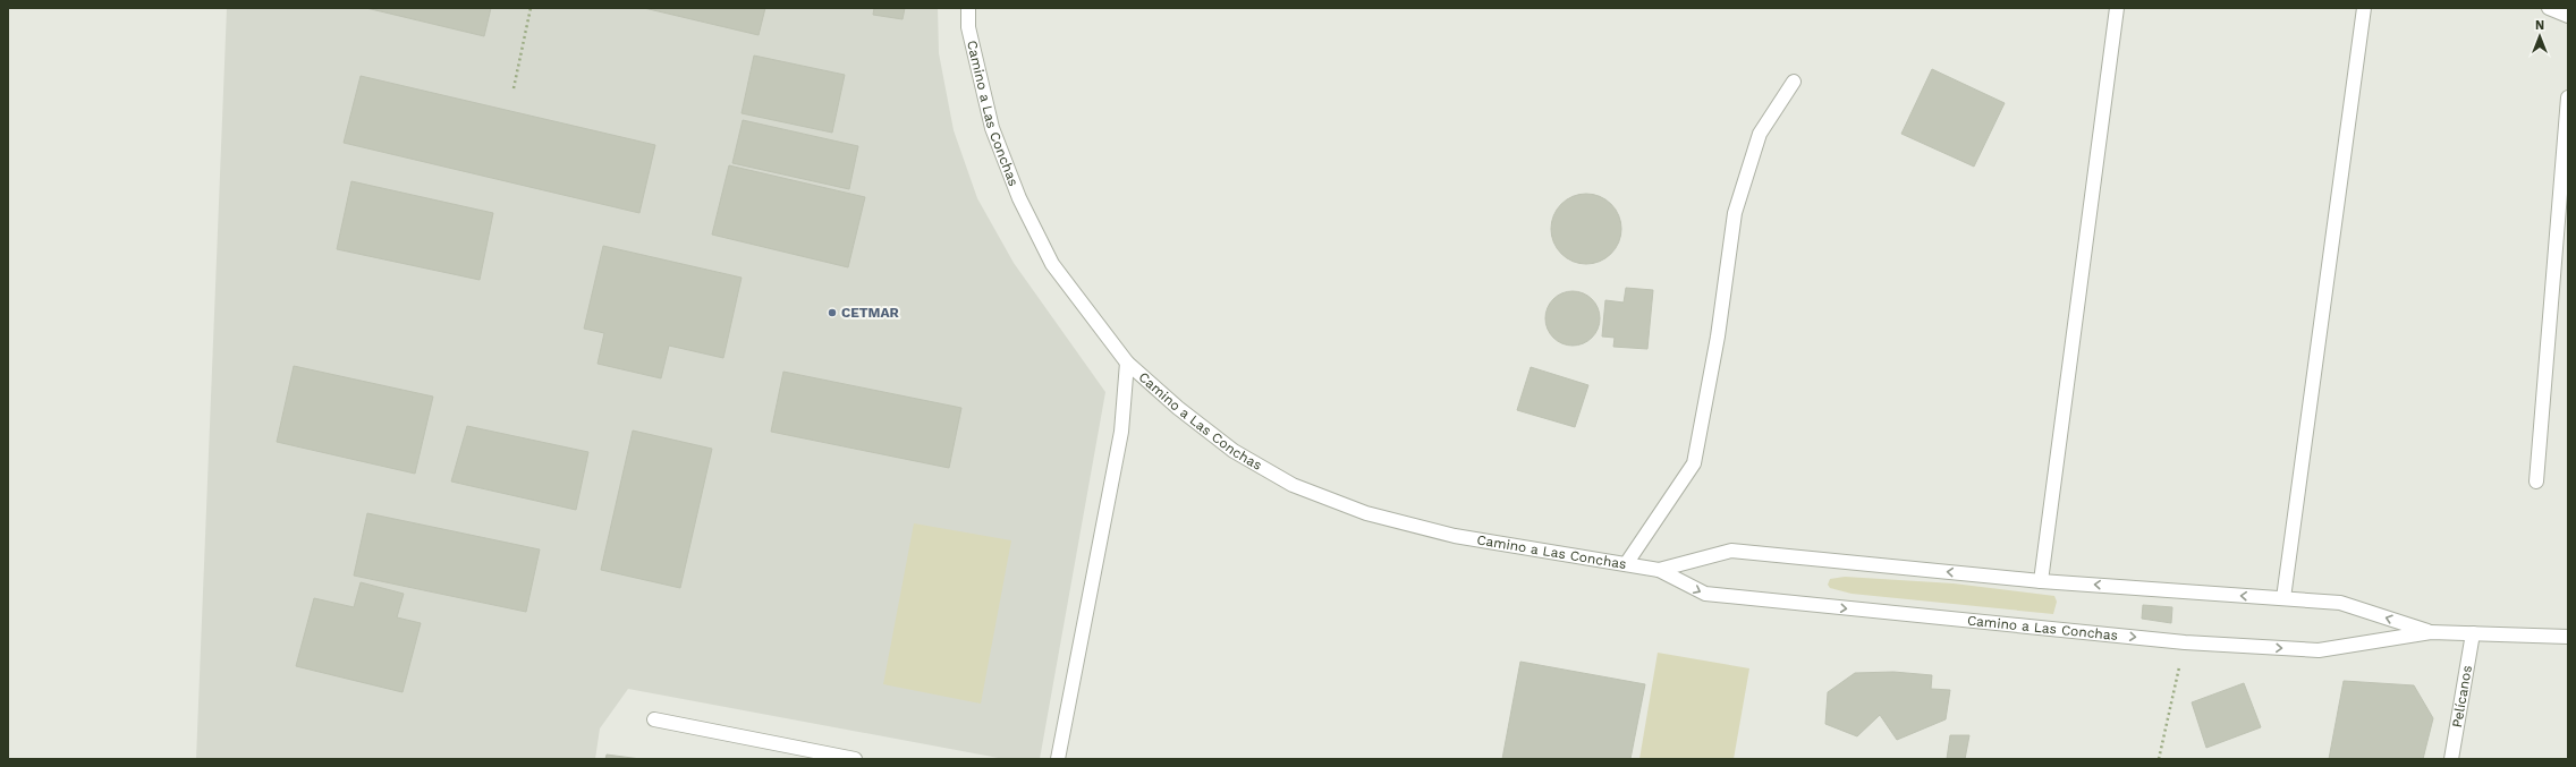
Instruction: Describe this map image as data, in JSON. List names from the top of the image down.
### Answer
{
  "streets": {
    "street": ["Camino a Las Conchas", "Pelícanos"]
  },
  "crossings": [
    ["Camino a Las Conchas", "Pelícanos"]
  ],
  "places": ["CETMAR"],
  "north": "top"
}
